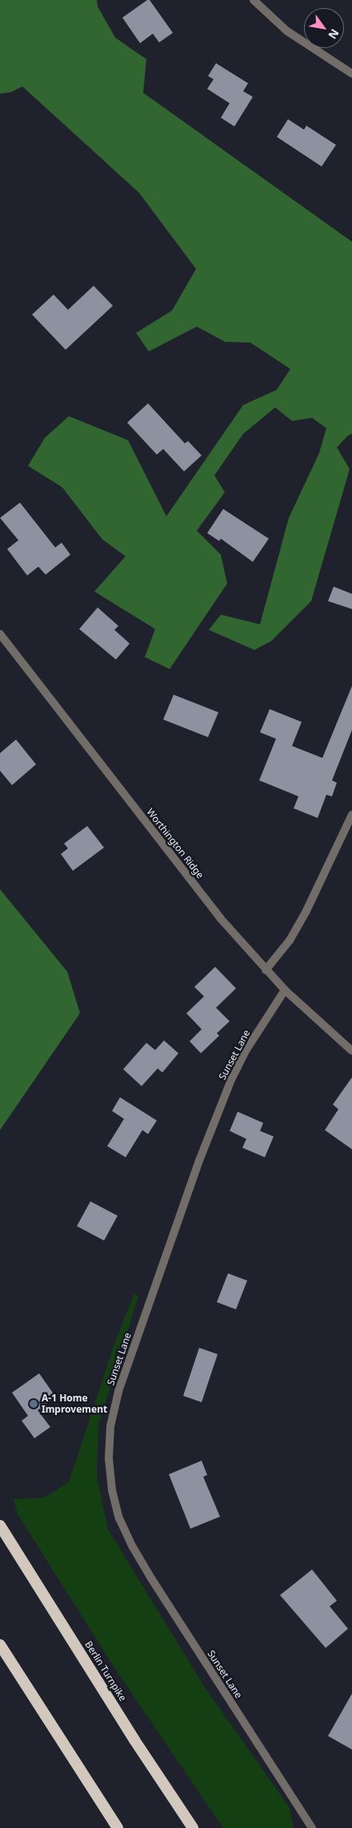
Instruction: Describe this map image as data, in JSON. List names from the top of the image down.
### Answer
{
  "streets": {
    "highway": ["Berlin Turnpike"],
    "street": ["Worthington Ridge", "Sunset Lane"]
  },
  "crossings": [
    ["Worthington Ridge", "Sunset Lane"]
  ],
  "places": ["A-1 Home Improvement"],
  "north": "bottom right"
}
